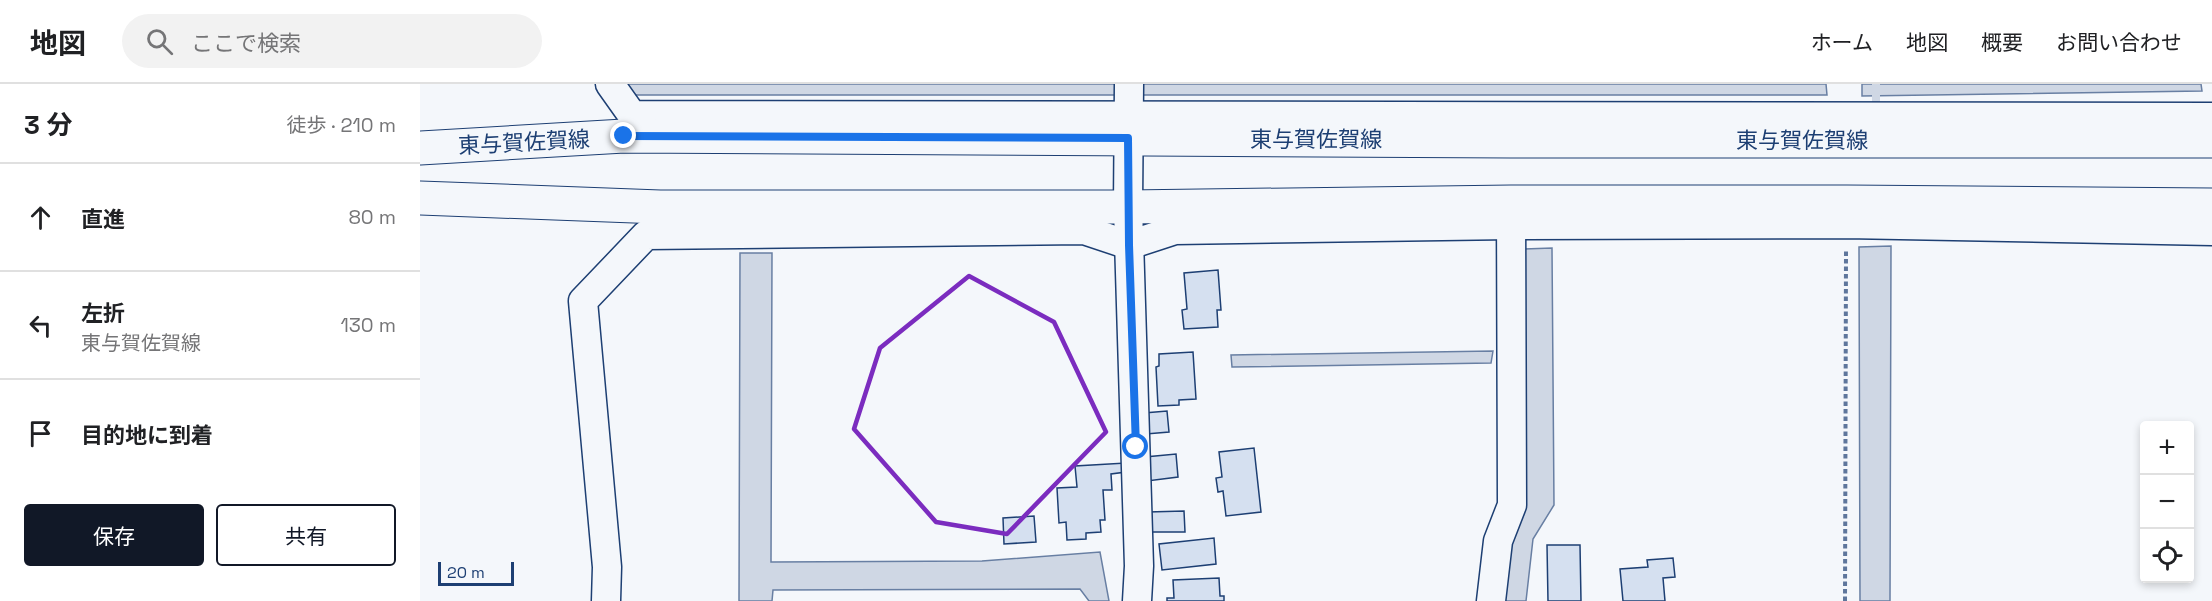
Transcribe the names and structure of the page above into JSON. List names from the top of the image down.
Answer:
{
  "streets": {
    "main road": ["東与賀佐賀線"]
  },
  "scale_bar": "20 m",
  "page": {
    "header": "地図",
    "search": "ここで検索",
    "nav": [
      "ホーム",
      "地図",
      "概要",
      "お問い合わせ"
    ],
    "heading": ["3 分", "徒歩 · 210 m"],
    "list": [
      ["直進", "80 m"],
      ["左折", "東与賀佐賀線", "130 m"],
      "目的地に到着"
    ],
    "map_buttons": ["+", "−"],
    "buttons": ["保存", "共有"],
    "scale": "20 m"
  }
}
